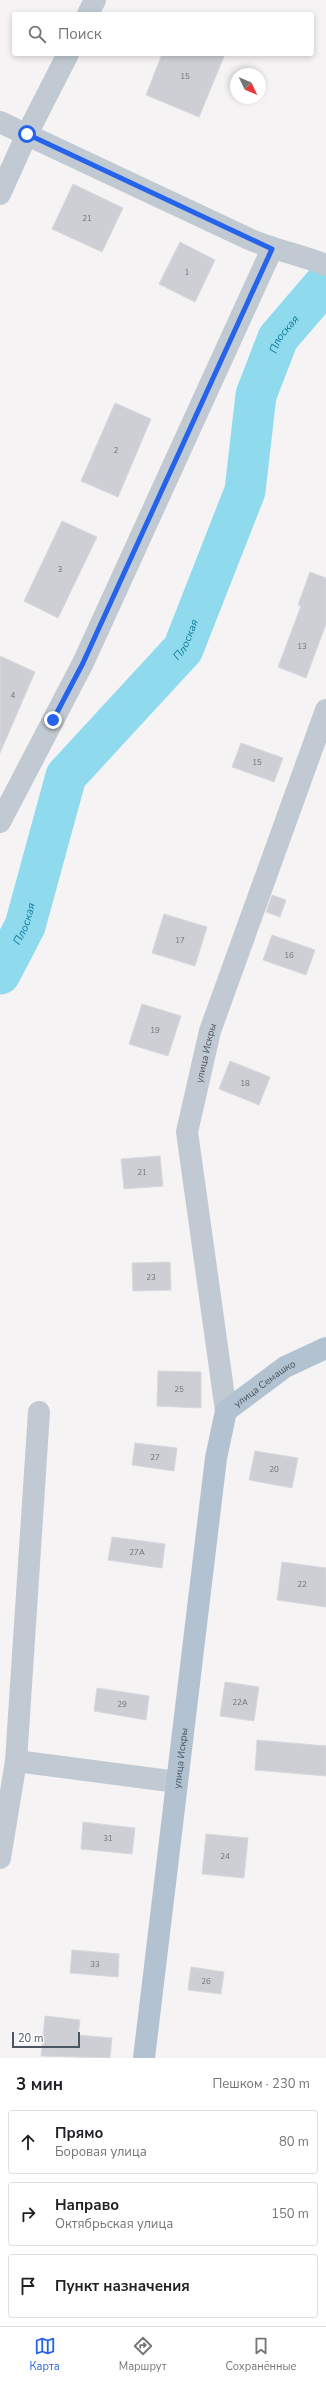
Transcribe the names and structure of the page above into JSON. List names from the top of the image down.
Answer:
{
  "streets": {
    "main road": ["улица Искры", "улица Семашко"]
  },
  "crossings": [
    ["улица Искры", "улица Семашко"]
  ],
  "water": ["Плоская"],
  "house_numbers": [
    "15",
    "21",
    "1",
    "2",
    "3",
    "13",
    "4",
    "15",
    "17",
    "16",
    "19",
    "18",
    "21",
    "23",
    "25",
    "27",
    "20",
    "27А",
    "22",
    "22А",
    "29",
    "31",
    "24",
    "33",
    "26"
  ],
  "scale_bar": "20 m",
  "north": "bottom right",
  "page": {
    "search": "Поиск",
    "scale": "20 m",
    "heading": ["3 мин", "Пешком · 230 m"],
    "list": [
      ["Прямо", "Боровая улица", "80 m"],
      ["Направо", "Октябрьская улица", "150 m"],
      "Пункт назначения"
    ],
    "nav": ["Карта", "Маршрут", "Сохранённые"]
  }
}
